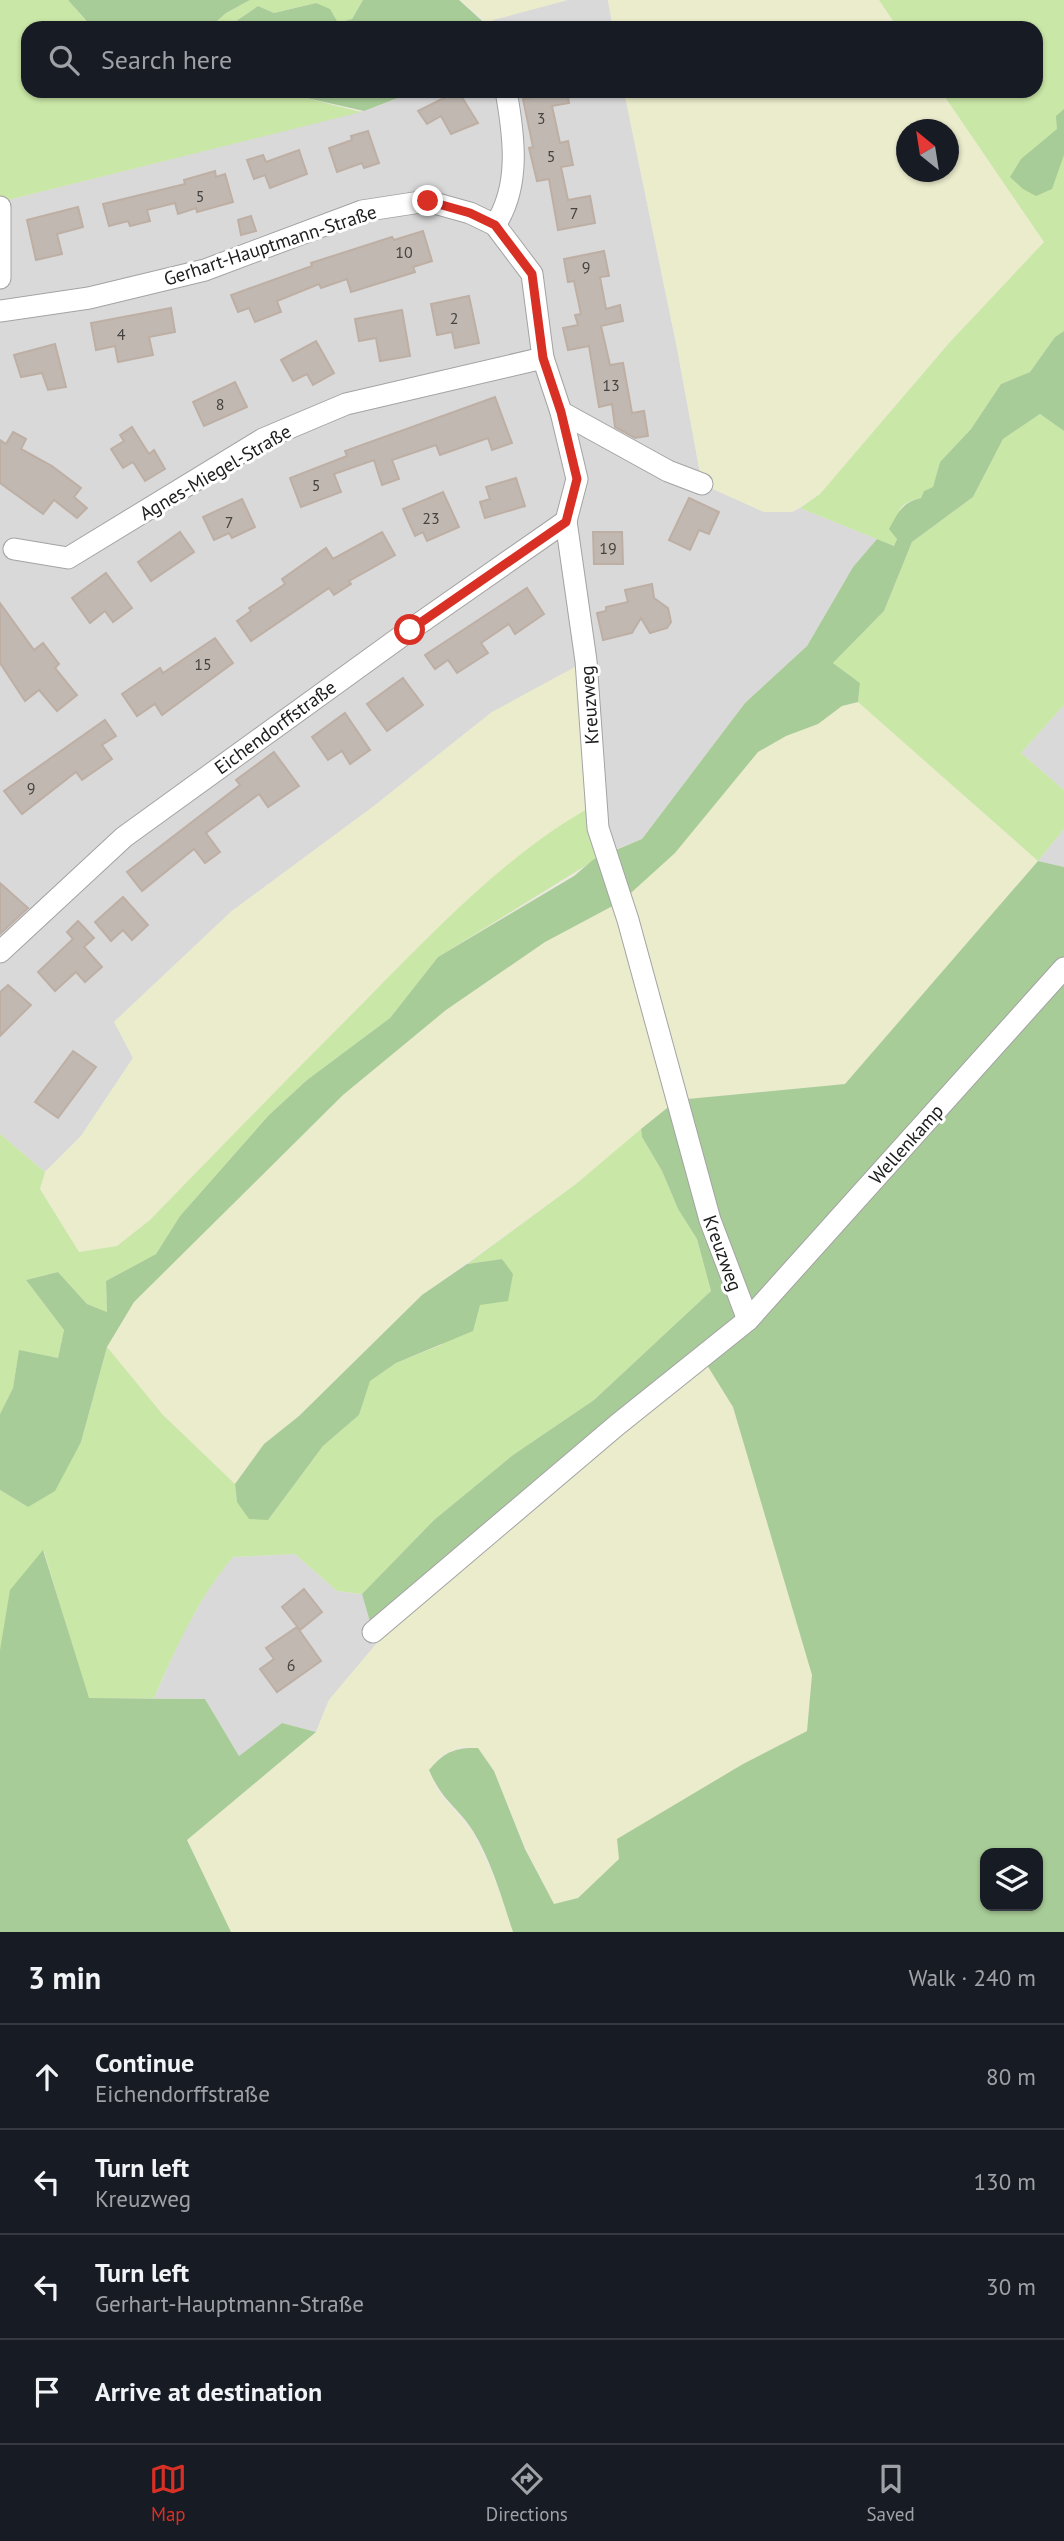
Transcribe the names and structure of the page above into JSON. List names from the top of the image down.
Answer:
{
  "streets": {
    "street": [
      "Gerhart-Hauptmann-Straße",
      "Agnes-Miegel-Straße",
      "Kreuzweg",
      "Eichendorffstraße",
      "Wellenkamp"
    ]
  },
  "crossings": [
    ["Gerhart-Hauptmann-Straße", "Kreuzweg"],
    ["Agnes-Miegel-Straße", "Kreuzweg"],
    ["Kreuzweg", "Eichendorffstraße"],
    ["Kreuzweg", "Wellenkamp"]
  ],
  "house_numbers": [
    "3",
    "5",
    "5",
    "7",
    "10",
    "9",
    "2",
    "4",
    "13",
    "8",
    "5",
    "23",
    "7",
    "19",
    "15",
    "9",
    "6"
  ],
  "north": "top left",
  "page": {
    "search": "Search here",
    "heading": ["3 min", "Walk · 240 m"],
    "list": [
      ["Continue", "Eichendorffstraße", "80 m"],
      ["Turn left", "Kreuzweg", "130 m"],
      ["Turn left", "Gerhart-Hauptmann-Straße", "30 m"],
      "Arrive at destination"
    ],
    "nav": ["Map", "Directions", "Saved"]
  }
}
